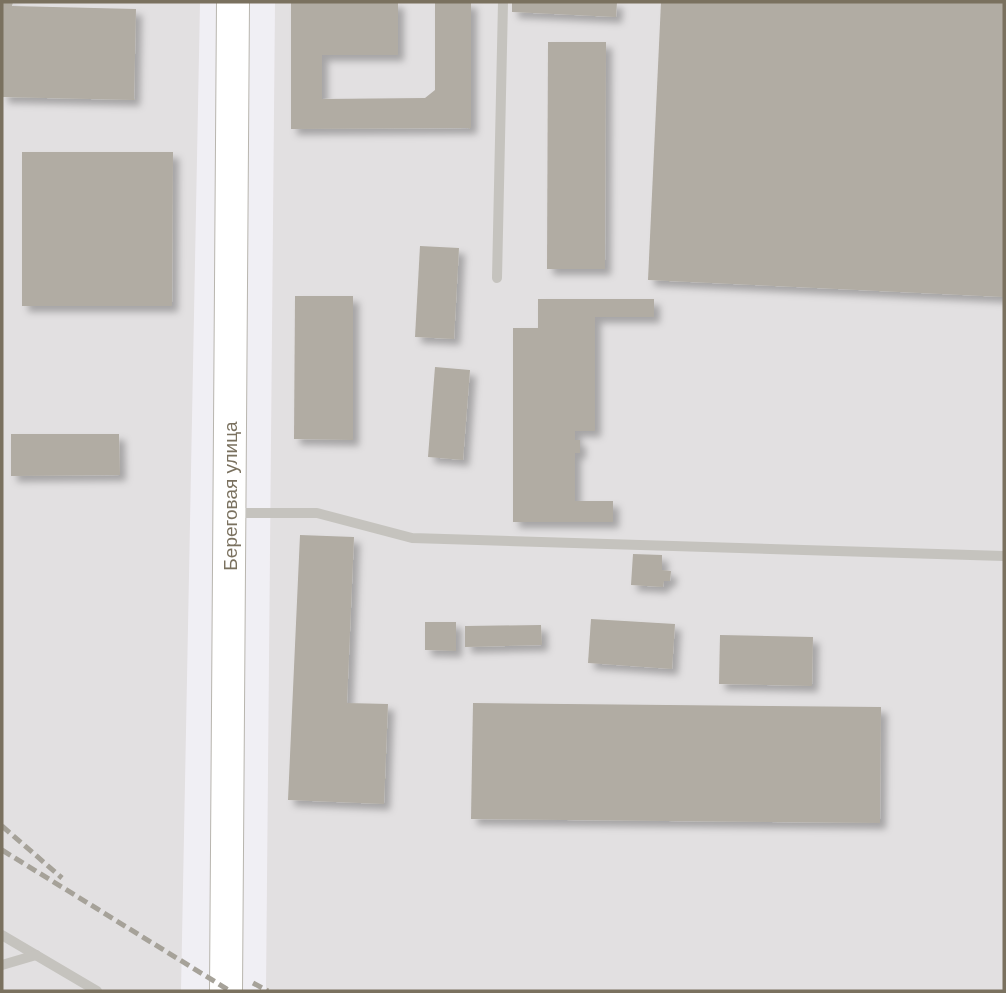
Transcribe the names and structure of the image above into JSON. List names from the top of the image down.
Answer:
{
  "streets": {
    "street": ["Береговая улица"]
  }
}
